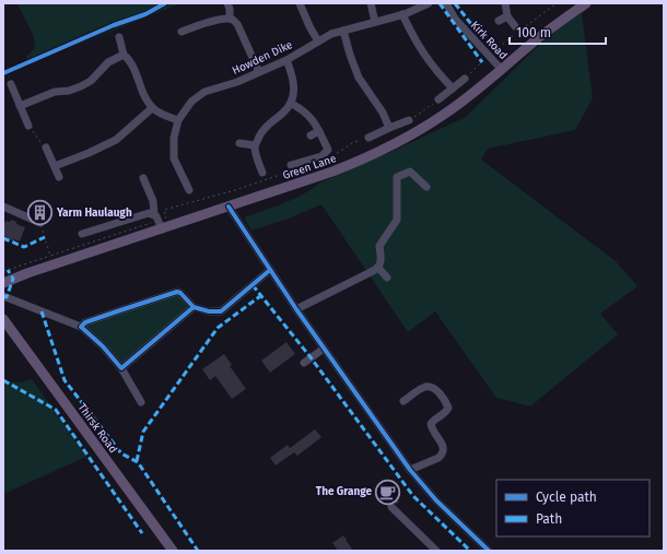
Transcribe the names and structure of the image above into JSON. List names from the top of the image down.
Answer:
{
  "streets": {
    "main road": ["Green Lane", "Thirsk Road"],
    "street": ["Kirk Road", "Howden Dike"]
  },
  "crossings": [
    ["Kirk Road", "Green Lane"]
  ],
  "places": {
    "building": ["Yarm Haulaugh"],
    "cafe": ["The Grange"]
  },
  "legend": ["Cycle path", "Path"],
  "scale_bar": "100 m"
}
